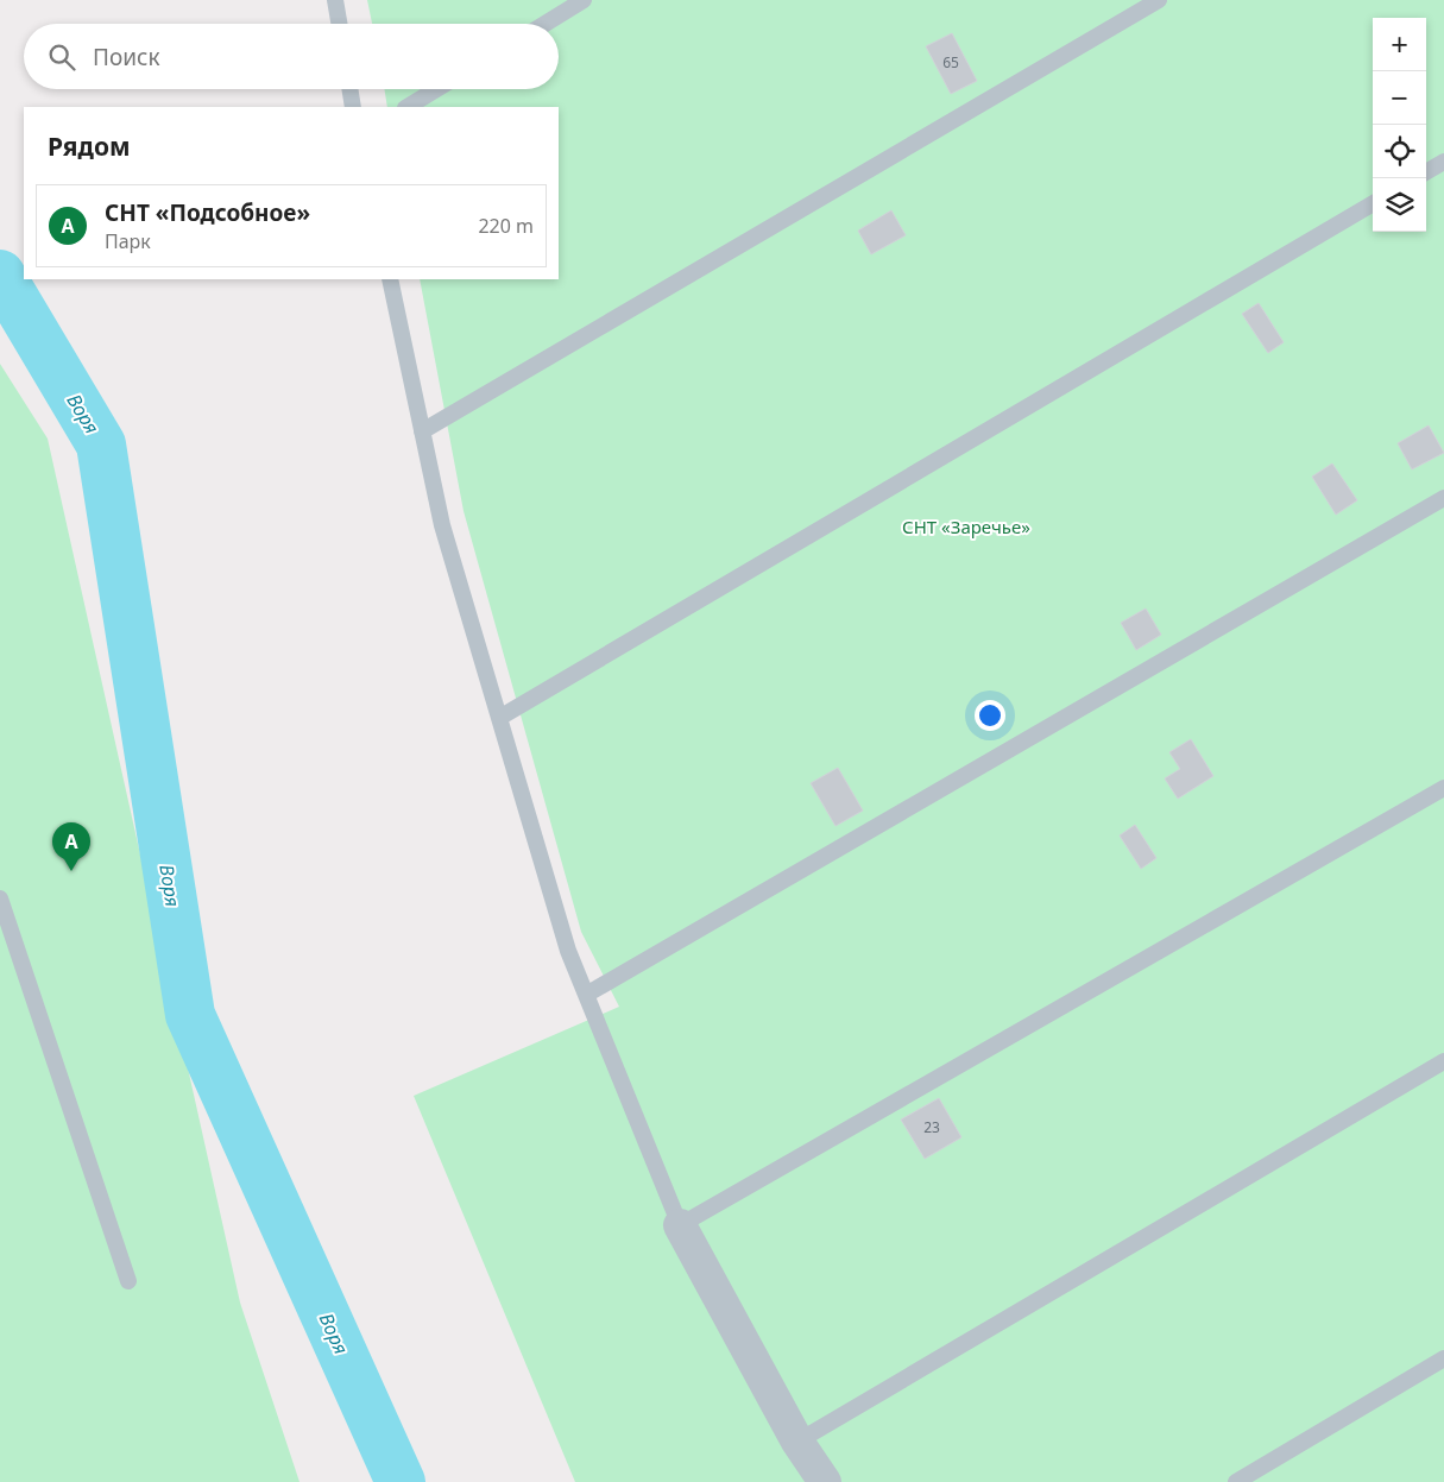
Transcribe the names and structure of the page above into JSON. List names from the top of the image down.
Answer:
{
  "water": ["Воря"],
  "parks": ["СНТ «Заречье»"],
  "house_numbers": ["65", "23"],
  "page": {
    "map_buttons": ["+", "−"],
    "search": "Поиск",
    "heading": "Рядом",
    "list": [
      {
        "mark": "A",
        "name": "СНТ «Подсобное»",
        "note": "Парк",
        "value": "220 m"
      }
    ],
    "pins": "A"
  }
}
